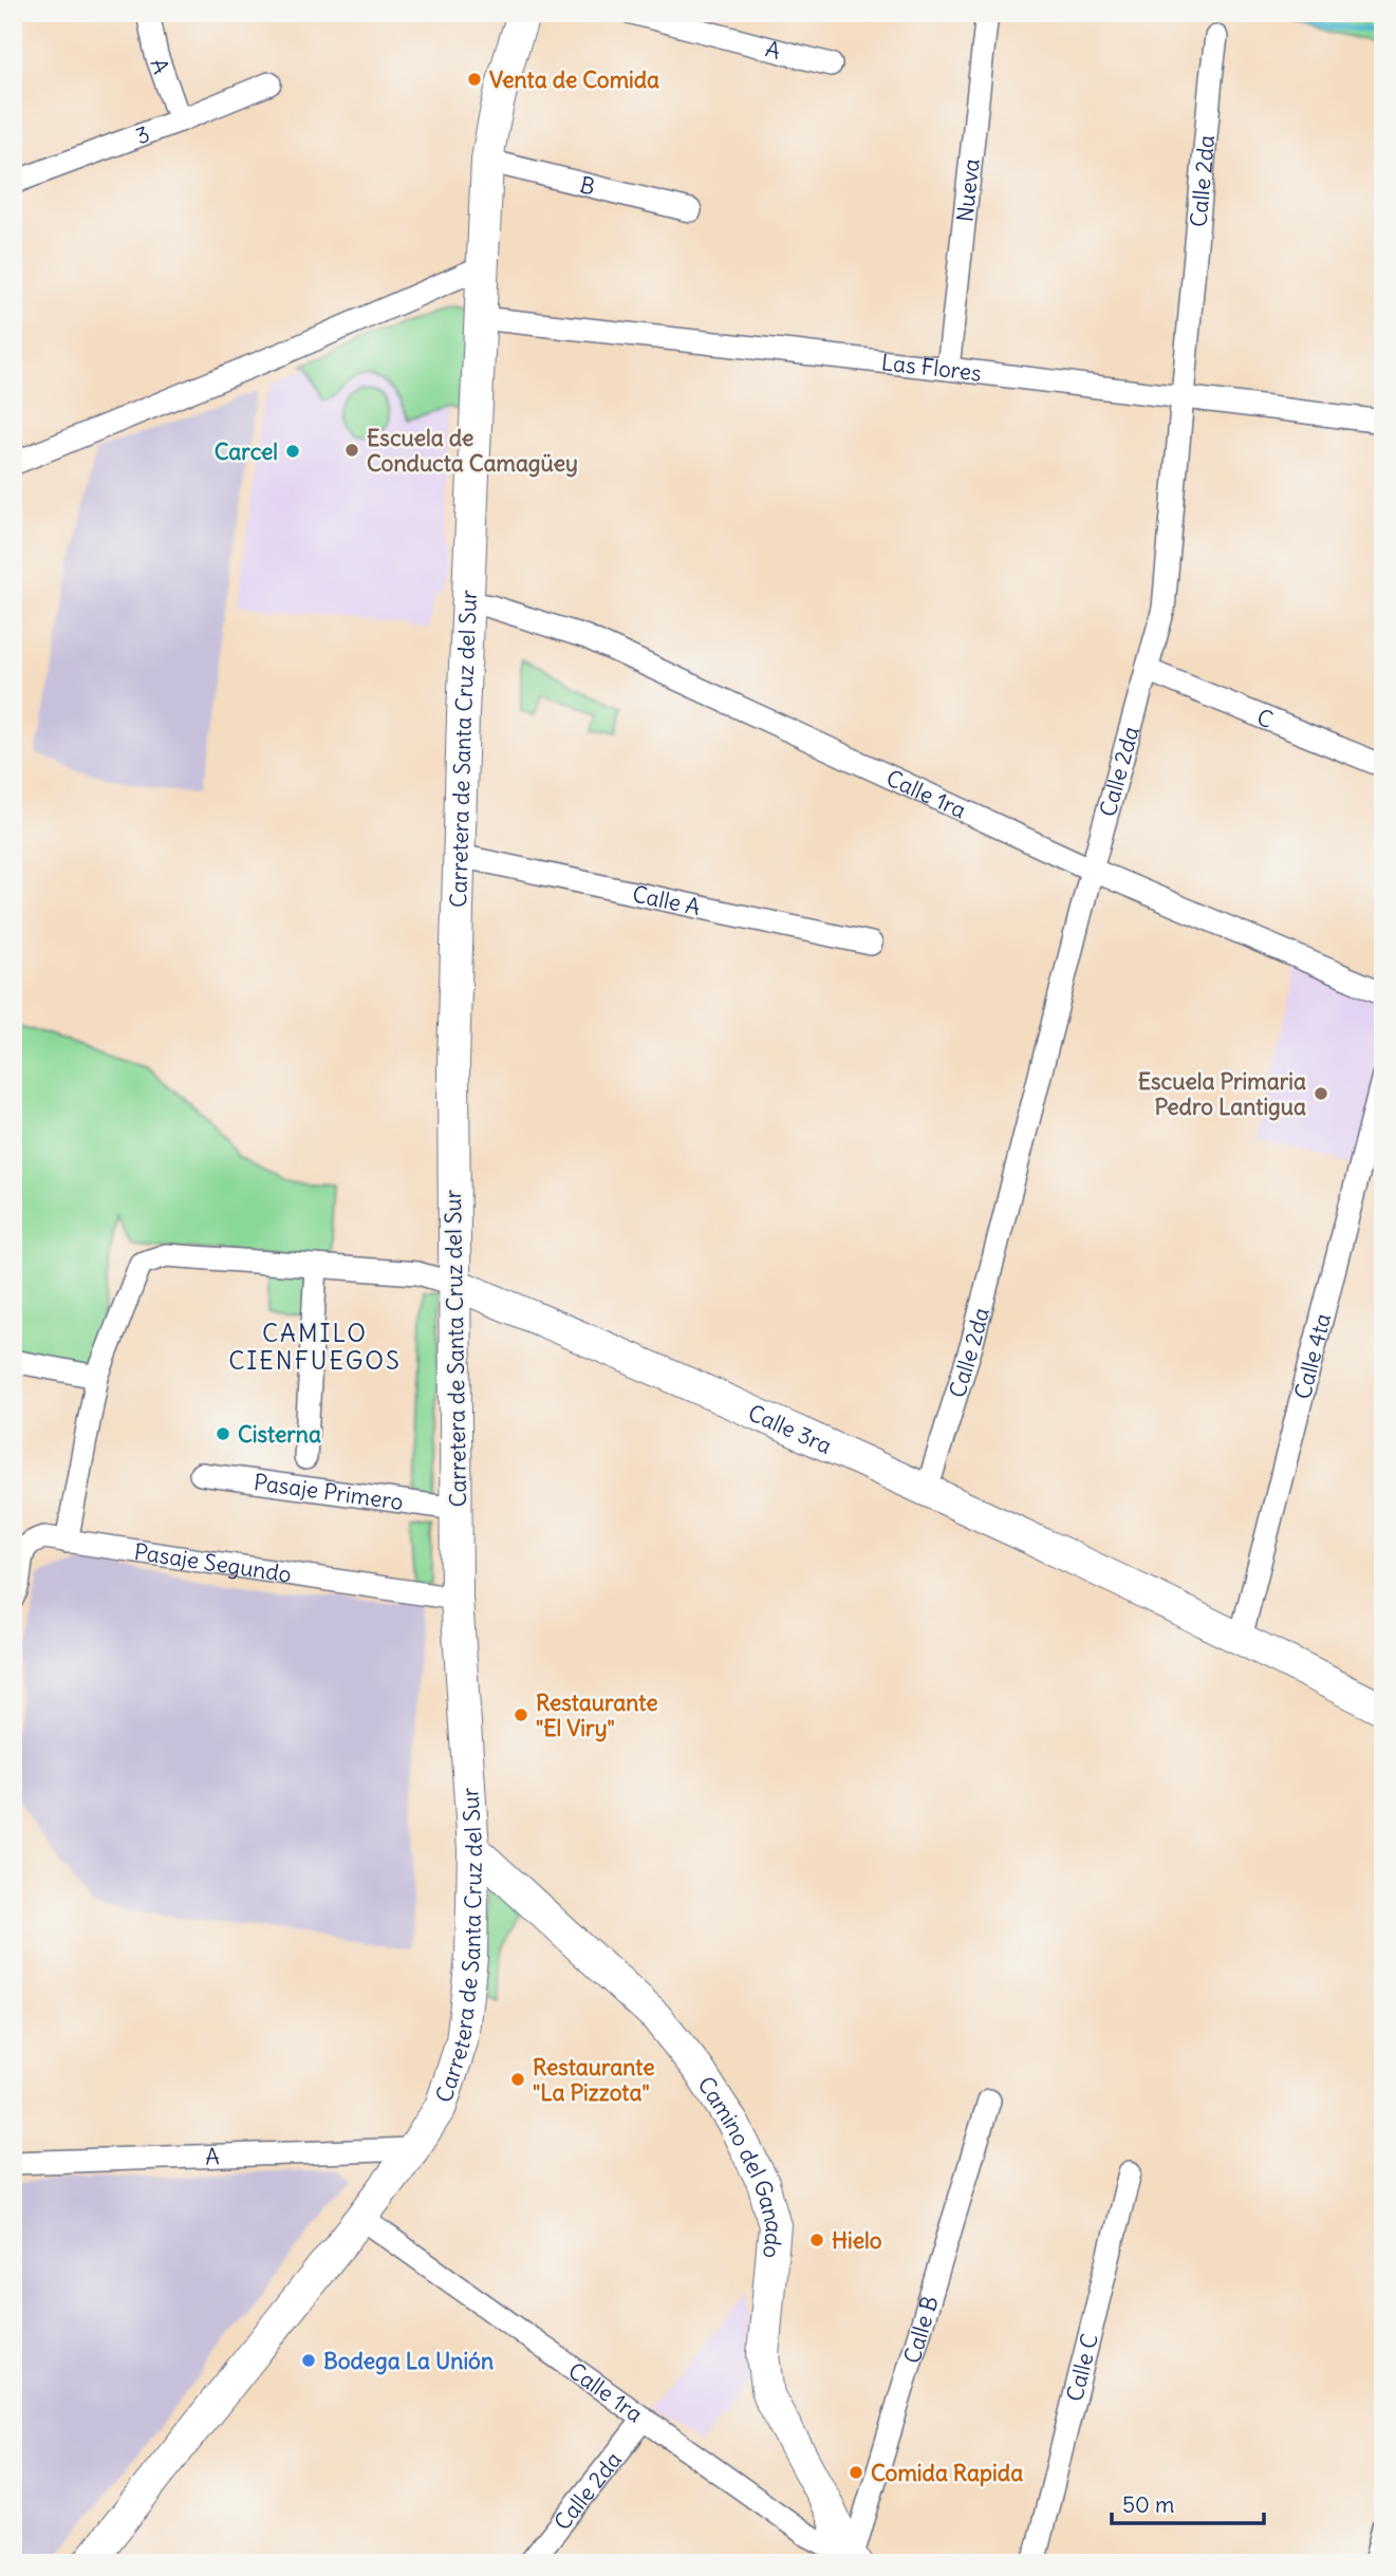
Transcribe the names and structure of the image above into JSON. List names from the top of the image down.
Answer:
{
  "streets": {
    "main road": ["Carretera de Santa Cruz del Sur", "Calle 3ra", "Camino del Ganado"],
    "street": [
      "A",
      "3",
      "Calle 2da",
      "B",
      "Nueva",
      "Las Flores",
      "C",
      "Calle 1ra",
      "Calle A",
      "Calle 4ta",
      "Pasaje Primero",
      "Pasaje Segundo",
      "Calle B",
      "Calle C"
    ]
  },
  "crossings": [
    ["A", "3"],
    ["A", "Carretera de Santa Cruz del Sur"],
    ["Calle 2da", "Las Flores"],
    ["Calle 2da", "C"],
    ["Calle 2da", "Calle 1ra"],
    ["Calle 2da", "Calle 3ra"],
    ["B", "Carretera de Santa Cruz del Sur"],
    ["Nueva", "Las Flores"],
    ["Las Flores", "Carretera de Santa Cruz del Sur"],
    ["Carretera de Santa Cruz del Sur", "Calle 1ra"],
    ["Carretera de Santa Cruz del Sur", "Calle A"],
    ["Carretera de Santa Cruz del Sur", "Calle 3ra"],
    ["Carretera de Santa Cruz del Sur", "Pasaje Primero"],
    ["Carretera de Santa Cruz del Sur", "Pasaje Segundo"],
    ["Carretera de Santa Cruz del Sur", "Camino del Ganado"],
    ["Calle 1ra", "Camino del Ganado"],
    ["Calle 1ra", "Calle B"],
    ["Calle 4ta", "Calle 3ra"],
    ["Camino del Ganado", "Calle B"]
  ],
  "districts": ["CAMILO CIENFUEGOS"],
  "places": [
    "Venta de Comida",
    "Escuela de Conducta Camagüey",
    "Carcel",
    "Escuela Primaria Pedro Lantigua",
    "Cisterna",
    "Restaurante \"El Viry\"",
    "Restaurante \"La Pizzota\"",
    "Hielo",
    "Bodega La Unión",
    "Comida Rapida"
  ],
  "scale_bar": "50 m"
}
